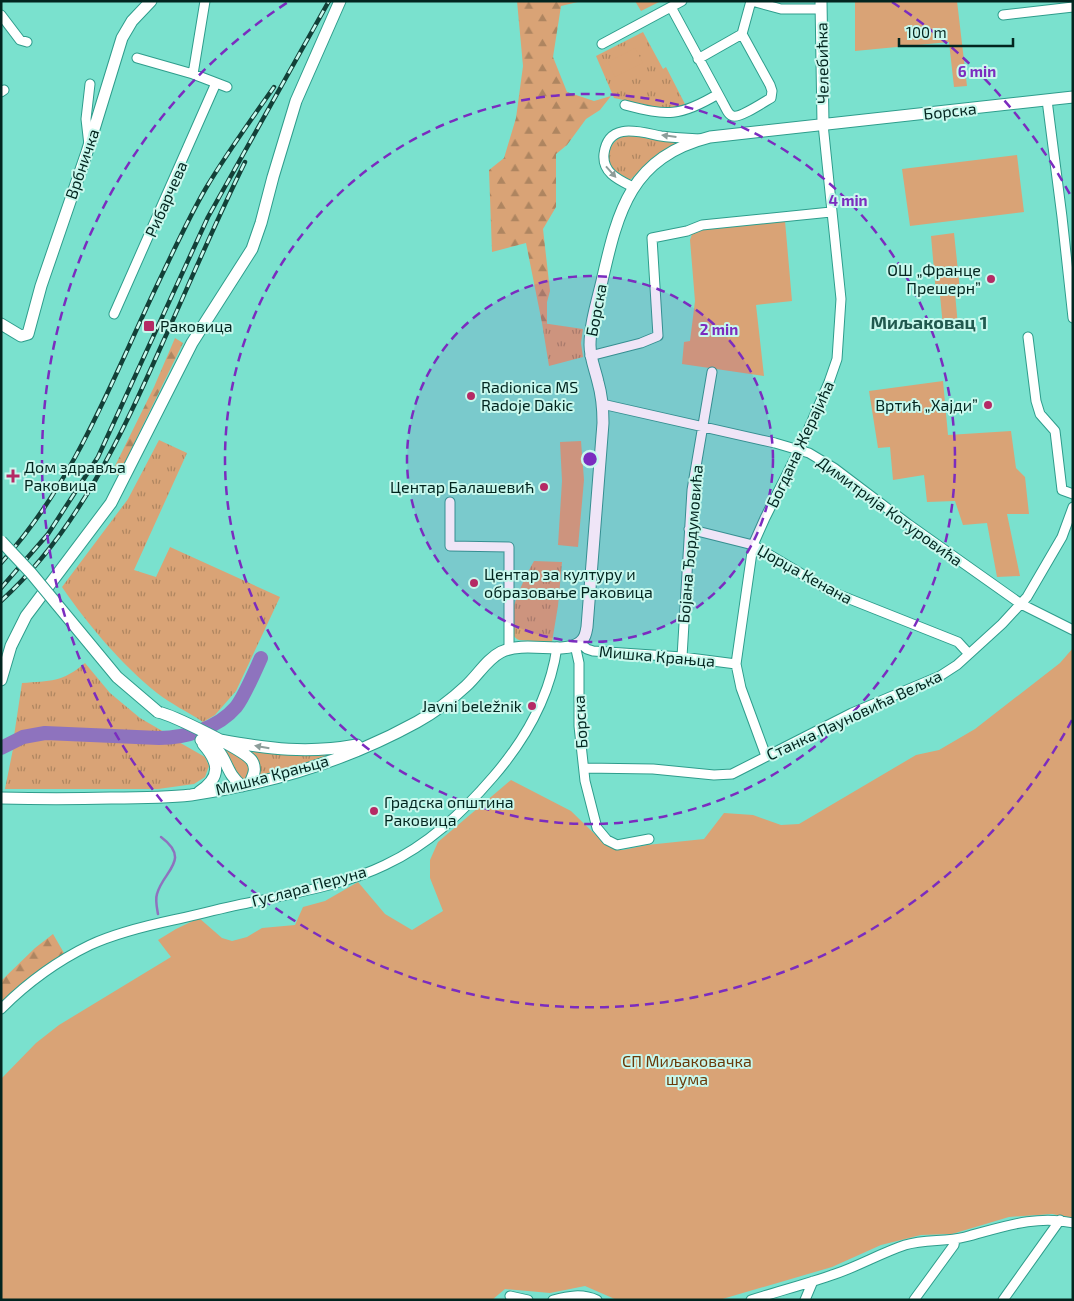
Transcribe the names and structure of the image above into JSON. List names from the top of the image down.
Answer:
{
  "streets": {
    "main road": [
      "Челебићка",
      "Борска",
      "Врбничка",
      "Мишка Крањца"
    ],
    "street": [
      "Рибарчева",
      "Богдана Жерајића",
      "Димитрија Котуровића",
      "Бојана Ђордумовића",
      "Џорџа Кенана",
      "Станка Пауновића Вељка",
      "Гуслара Перуна"
    ]
  },
  "crossings": [
    ["Челебићка", "Борска"],
    ["Челебићка", "Богдана Жерајића"],
    ["Борска", "Богдана Жерајића"],
    ["Борска", "Димитрија Котуровића"],
    ["Борска", "Мишка Крањца"],
    ["Борска", "Станка Пауновића Вељка"],
    ["Богдана Жерајића", "Димитрија Котуровића"],
    ["Богдана Жерајића", "Џорџа Кенана"],
    ["Богдана Жерајића", "Мишка Крањца"],
    ["Богдана Жерајића", "Станка Пауновића Вељка"],
    ["Димитрија Котуровића", "Бојана Ђордумовића"],
    ["Димитрија Котуровића", "Станка Пауновића Вељка"],
    ["Бојана Ђордумовића", "Џорџа Кенана"],
    ["Бојана Ђордумовића", "Мишка Крањца"],
    ["Џорџа Кенана", "Станка Пауновића Вељка"],
    ["Мишка Крањца", "Гуслара Перуна"]
  ],
  "districts": ["Миљаковац 1"],
  "parks": ["СП Миљаковачка шума"],
  "places": {
    "other": [
      "ОШ „Франце Прешерн”",
      "Radionica MS Radoje Dakic",
      "Вртић „Хајди”",
      "Центар Балашевић",
      "Центар за културу и образовање Раковица",
      "Javni beležnik",
      "Градска општина Раковица"
    ],
    "transit": ["Раковица"],
    "health": ["Дом здравља Раковица"]
  },
  "scale_bar": "100 m",
  "rings": ["6 min", "4 min", "2 min"]
}
